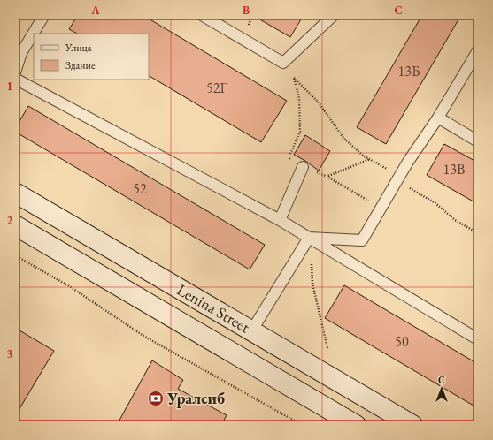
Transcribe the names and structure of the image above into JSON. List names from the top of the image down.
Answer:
{
  "streets": {
    "main road": ["Lenina Street"]
  },
  "places": {
    "bank": ["Уралсиб"]
  },
  "house_numbers": [
    "13Б",
    "52Г",
    "13В",
    "52",
    "50"
  ],
  "legend": ["Улица", "Здание"],
  "north": "top",
  "grid": {
    "columns": ["A", "B", "C"],
    "rows": ["1", "2", "3"]
  }
}
